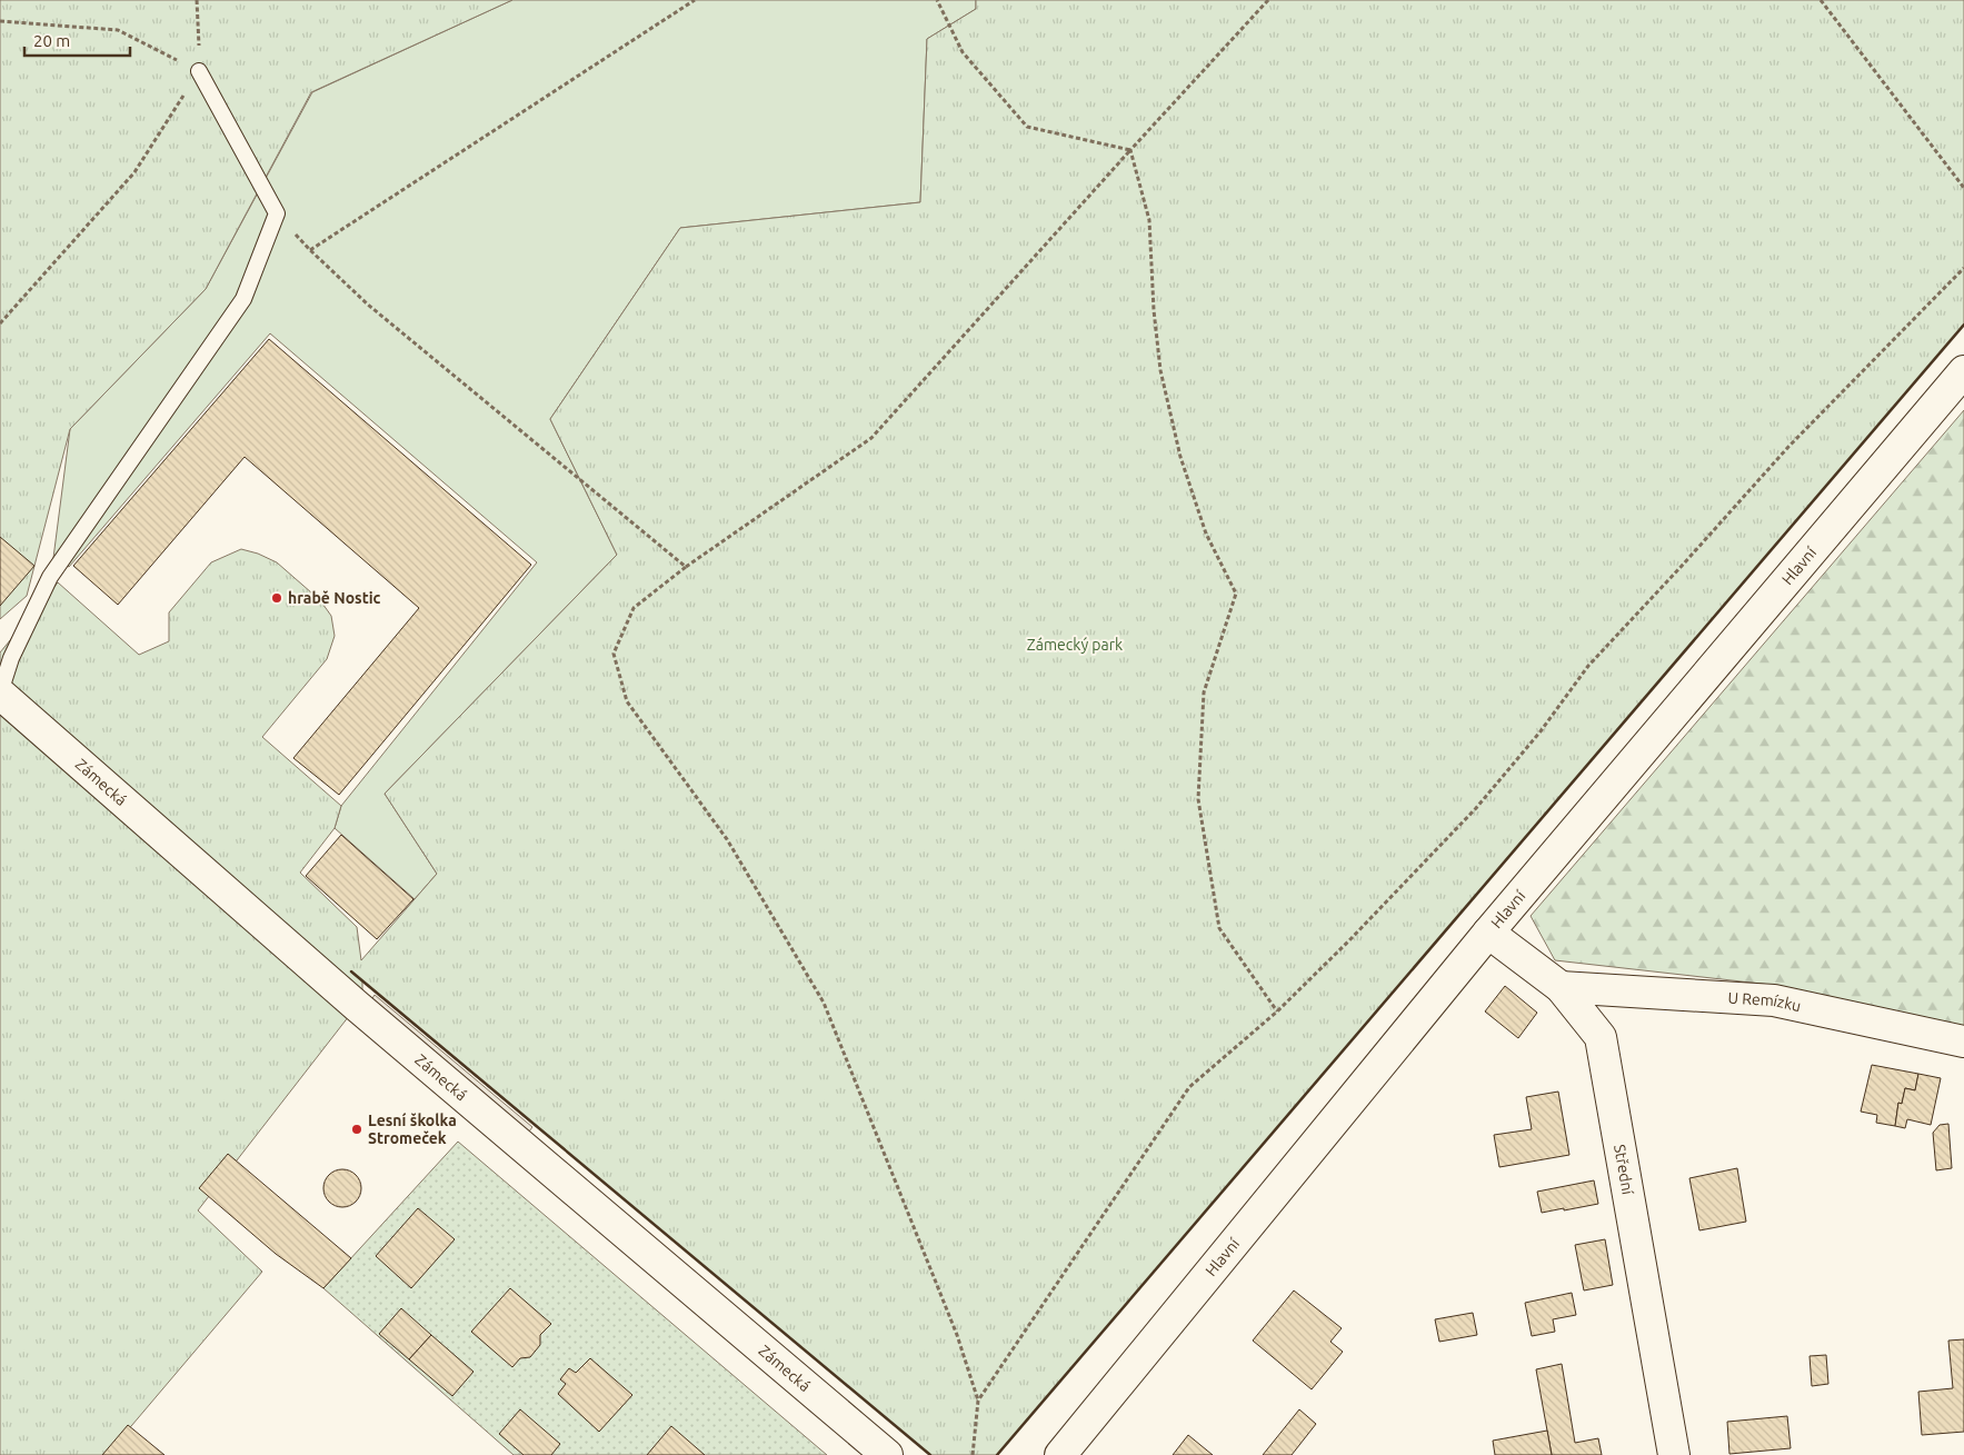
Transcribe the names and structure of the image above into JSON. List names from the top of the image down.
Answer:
{
  "streets": {
    "street": [
      "Hlavní",
      "Zámecká",
      "U Remízku",
      "Střední"
    ]
  },
  "crossings": [
    ["Hlavní", "Střední"],
    ["U Remízku", "Střední"]
  ],
  "parks": ["Zámecký park"],
  "places": ["hrabě Nostic", "Lesní školka Stromeček"],
  "scale_bar": "20 m"
}
